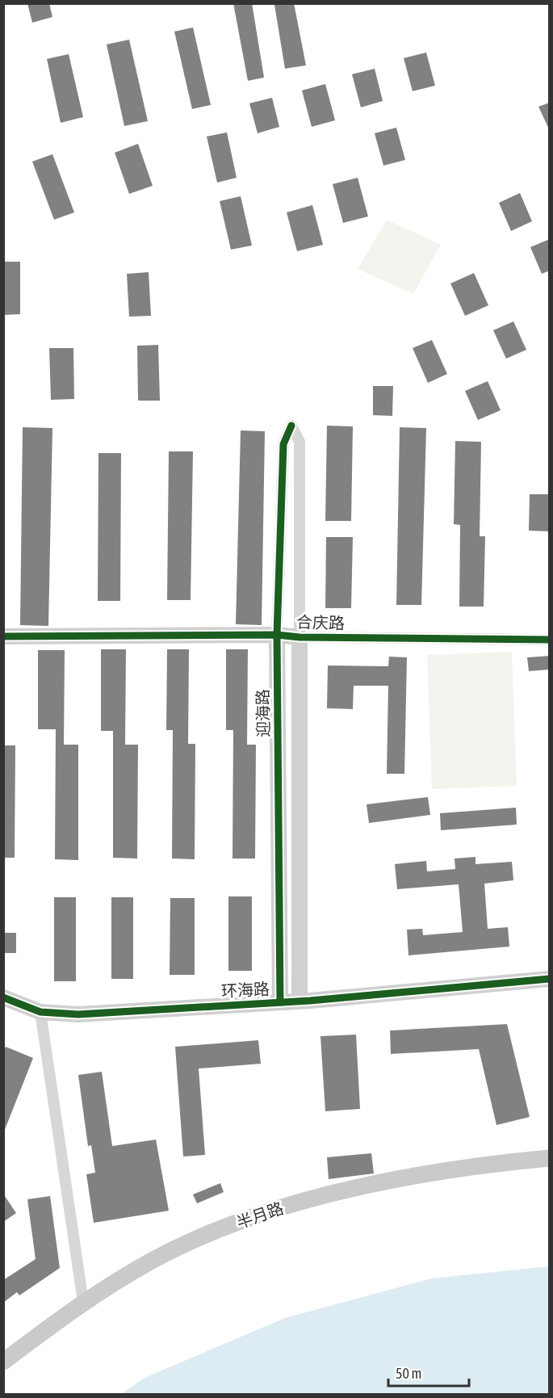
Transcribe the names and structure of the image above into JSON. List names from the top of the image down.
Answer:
{
  "streets": {
    "main road": ["半月路"],
    "street": ["合庆路", "迎海路", "环海路"]
  },
  "crossings": [
    ["合庆路", "迎海路"],
    ["迎海路", "环海路"]
  ],
  "scale_bar": "50 m"
}
